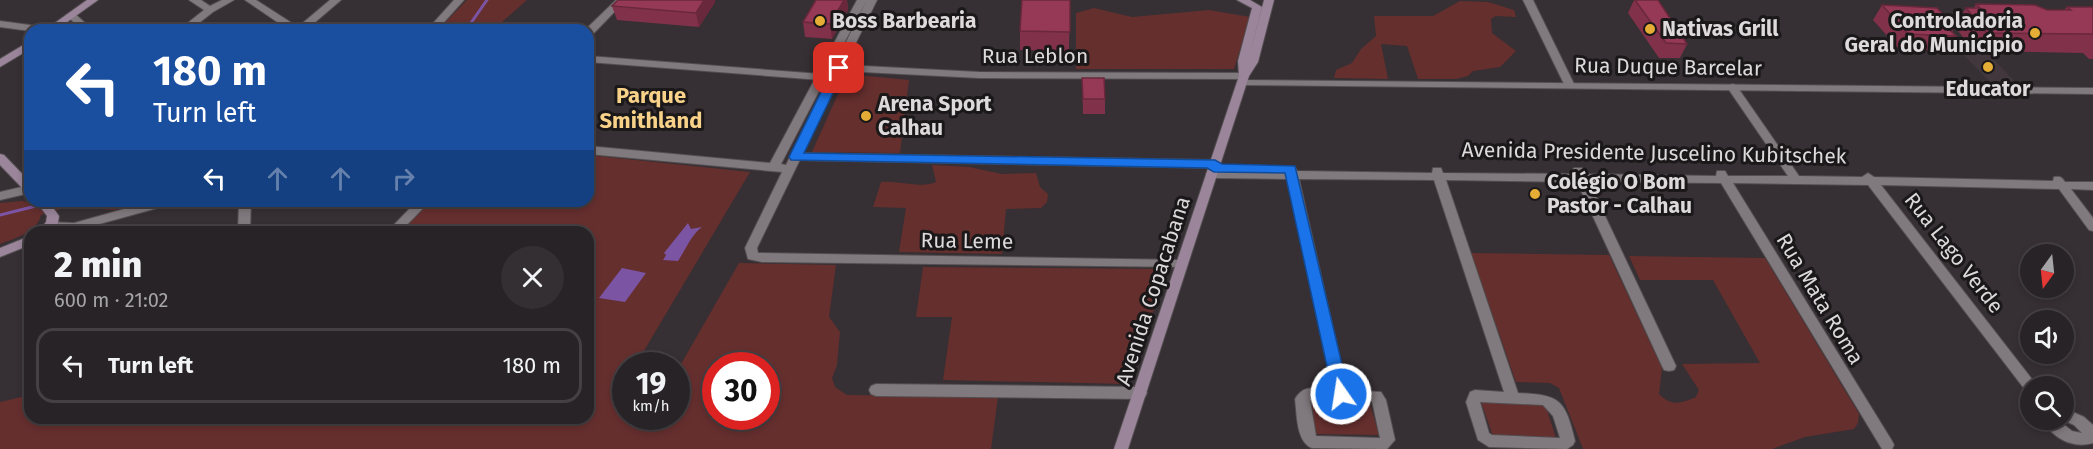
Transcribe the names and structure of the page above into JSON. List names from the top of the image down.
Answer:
{
  "streets": {
    "main road": ["Avenida Copacabana"],
    "street": [
      "Rua Leblon",
      "Rua Duque Barcelar",
      "Avenida Presidente Juscelino Kubitschek",
      "Rua Leme",
      "Rua Lago Verde",
      "Rua Mata Roma"
    ]
  },
  "crossings": [
    ["Rua Leblon", "Rua Duque Barcelar"],
    ["Rua Leblon", "Avenida Copacabana"],
    ["Rua Duque Barcelar", "Avenida Copacabana"],
    ["Avenida Presidente Juscelino Kubitschek", "Rua Lago Verde"],
    ["Avenida Presidente Juscelino Kubitschek", "Avenida Copacabana"],
    ["Avenida Presidente Juscelino Kubitschek", "Rua Mata Roma"],
    ["Rua Leme", "Avenida Copacabana"]
  ],
  "districts": ["Parque Smithland"],
  "places": [
    "Boss Barbearia",
    "Nativas Grill",
    "Controladoria Geral do Município",
    "Educator",
    "Arena Sport Calhau",
    "Colégio O Bom Pastor - Calhau"
  ],
  "north": "bottom",
  "page": {
    "turn": ["180 m", "Turn left"],
    "heading": ["2 min", "600 m · 21:02"],
    "list": [
      {
        "name": "Turn left",
        "value": "180 m"
      }
    ],
    "speed": "19 km/h",
    "limit": "30"
  }
}
